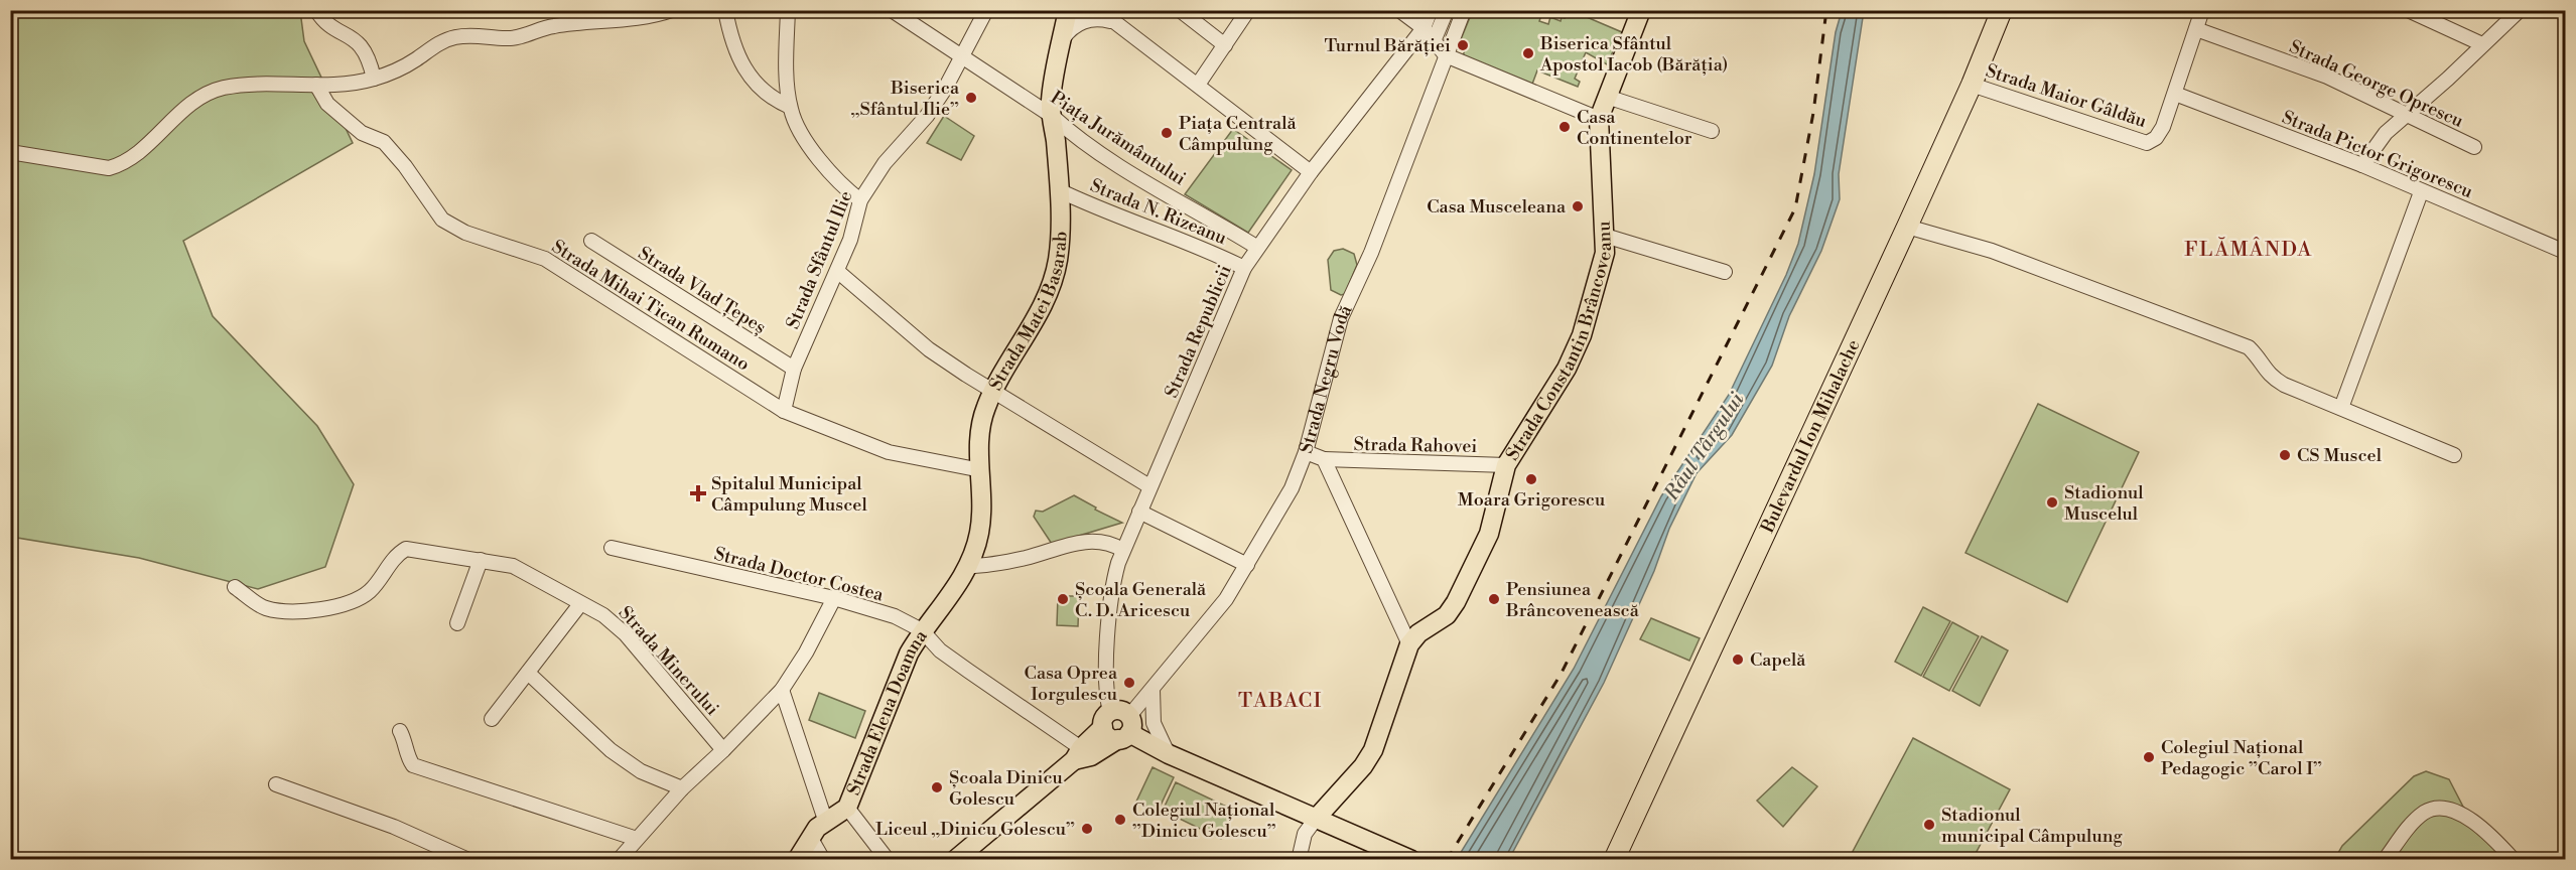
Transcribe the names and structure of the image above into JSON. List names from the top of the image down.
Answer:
{
  "streets": {
    "highway": ["Bulevardul Ion Mihalache"],
    "main road": [
      "Strada Matei Basarab",
      "Strada Constantin Brâncoveanu",
      "Strada Negru Vodă",
      "Strada Elena Doamna"
    ],
    "street": [
      "Strada George Oprescu",
      "Strada Maior Gâldău",
      "Piața Jurământului",
      "Strada Pictor Grigorescu",
      "Strada N. Rizeanu",
      "Strada Sfântul Ilie",
      "Strada Vlad Țepeș",
      "Strada Mihai Tican Rumano",
      "Strada Republicii",
      "Strada Rahovei",
      "Strada Doctor Costea",
      "Strada Minerului"
    ]
  },
  "crossings": [
    ["Strada George Oprescu", "Strada Maior Gâldău"],
    ["Strada Maior Gâldău", "Strada Pictor Grigorescu"],
    ["Strada Maior Gâldău", "Bulevardul Ion Mihalache"],
    ["Piața Jurământului", "Strada Sfântul Ilie"],
    ["Piața Jurământului", "Strada Matei Basarab"],
    ["Piața Jurământului", "Strada Republicii"],
    ["Strada N. Rizeanu", "Strada Matei Basarab"],
    ["Strada N. Rizeanu", "Strada Republicii"],
    ["Strada Sfântul Ilie", "Strada Vlad Țepeș"],
    ["Strada Sfântul Ilie", "Strada Mihai Tican Rumano"],
    ["Strada Mihai Tican Rumano", "Strada Matei Basarab"],
    ["Strada Matei Basarab", "Strada Elena Doamna"],
    ["Strada Republicii", "Strada Negru Vodă"],
    ["Strada Constantin Brâncoveanu", "Strada Rahovei"],
    ["Strada Negru Vodă", "Strada Rahovei"],
    ["Strada Negru Vodă", "Strada Doctor Costea"],
    ["Strada Doctor Costea", "Strada Elena Doamna"]
  ],
  "districts": ["FLĂMÂNDA", "TABACI"],
  "water": ["Râul Târgului"],
  "places": {
    "other": [
      "Turnul Bărăției",
      "Biserica Sfântul Apostol Iacob (Bărăția)",
      "Biserica „Sfântul Ilie”",
      "Casa Continentelor",
      "Piața Centrală Câmpulung",
      "Casa Musceleana",
      "CS Muscel",
      "Moara Grigorescu",
      "Stadionul Muscelul",
      "Școala Generală C. D. Aricescu",
      "Pensiunea Brâncovenească",
      "Capelă",
      "Casa Oprea Iorgulescu",
      "Colegiul Național Pedagogic ”Carol I”",
      "Școala Dinicu Golescu",
      "Colegiul Național ”Dinicu Golescu”",
      "Stadionul municipal Câmpulung",
      "Liceul „Dinicu Golescu”"
    ],
    "health": ["Spitalul Municipal Câmpulung Muscel"]
  }
}
